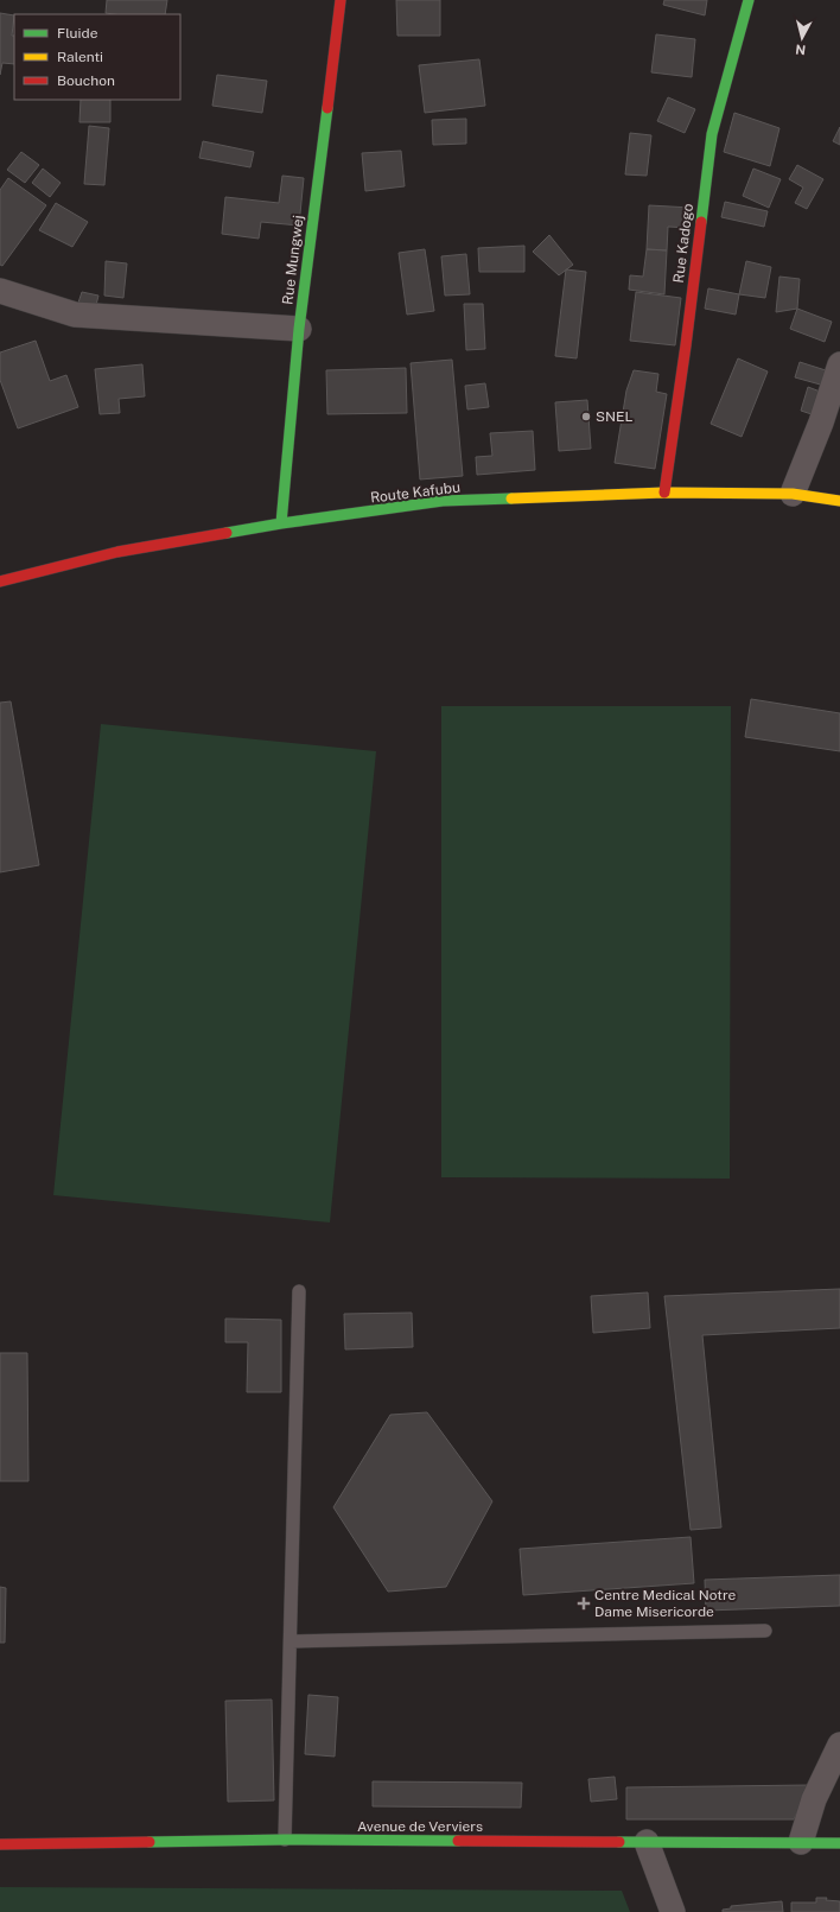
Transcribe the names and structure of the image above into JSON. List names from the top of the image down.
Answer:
{
  "streets": {
    "street": [
      "Rue Kadogo",
      "Rue Mungwej",
      "Route Kafubu",
      "Avenue de Verviers"
    ]
  },
  "crossings": [
    ["Rue Kadogo", "Route Kafubu"],
    ["Rue Mungwej", "Route Kafubu"]
  ],
  "places": {
    "other": ["SNEL"],
    "health": ["Centre Medical Notre Dame Misericorde"]
  },
  "legend": ["Fluide", "Ralenti", "Bouchon"],
  "north": "bottom"
}
